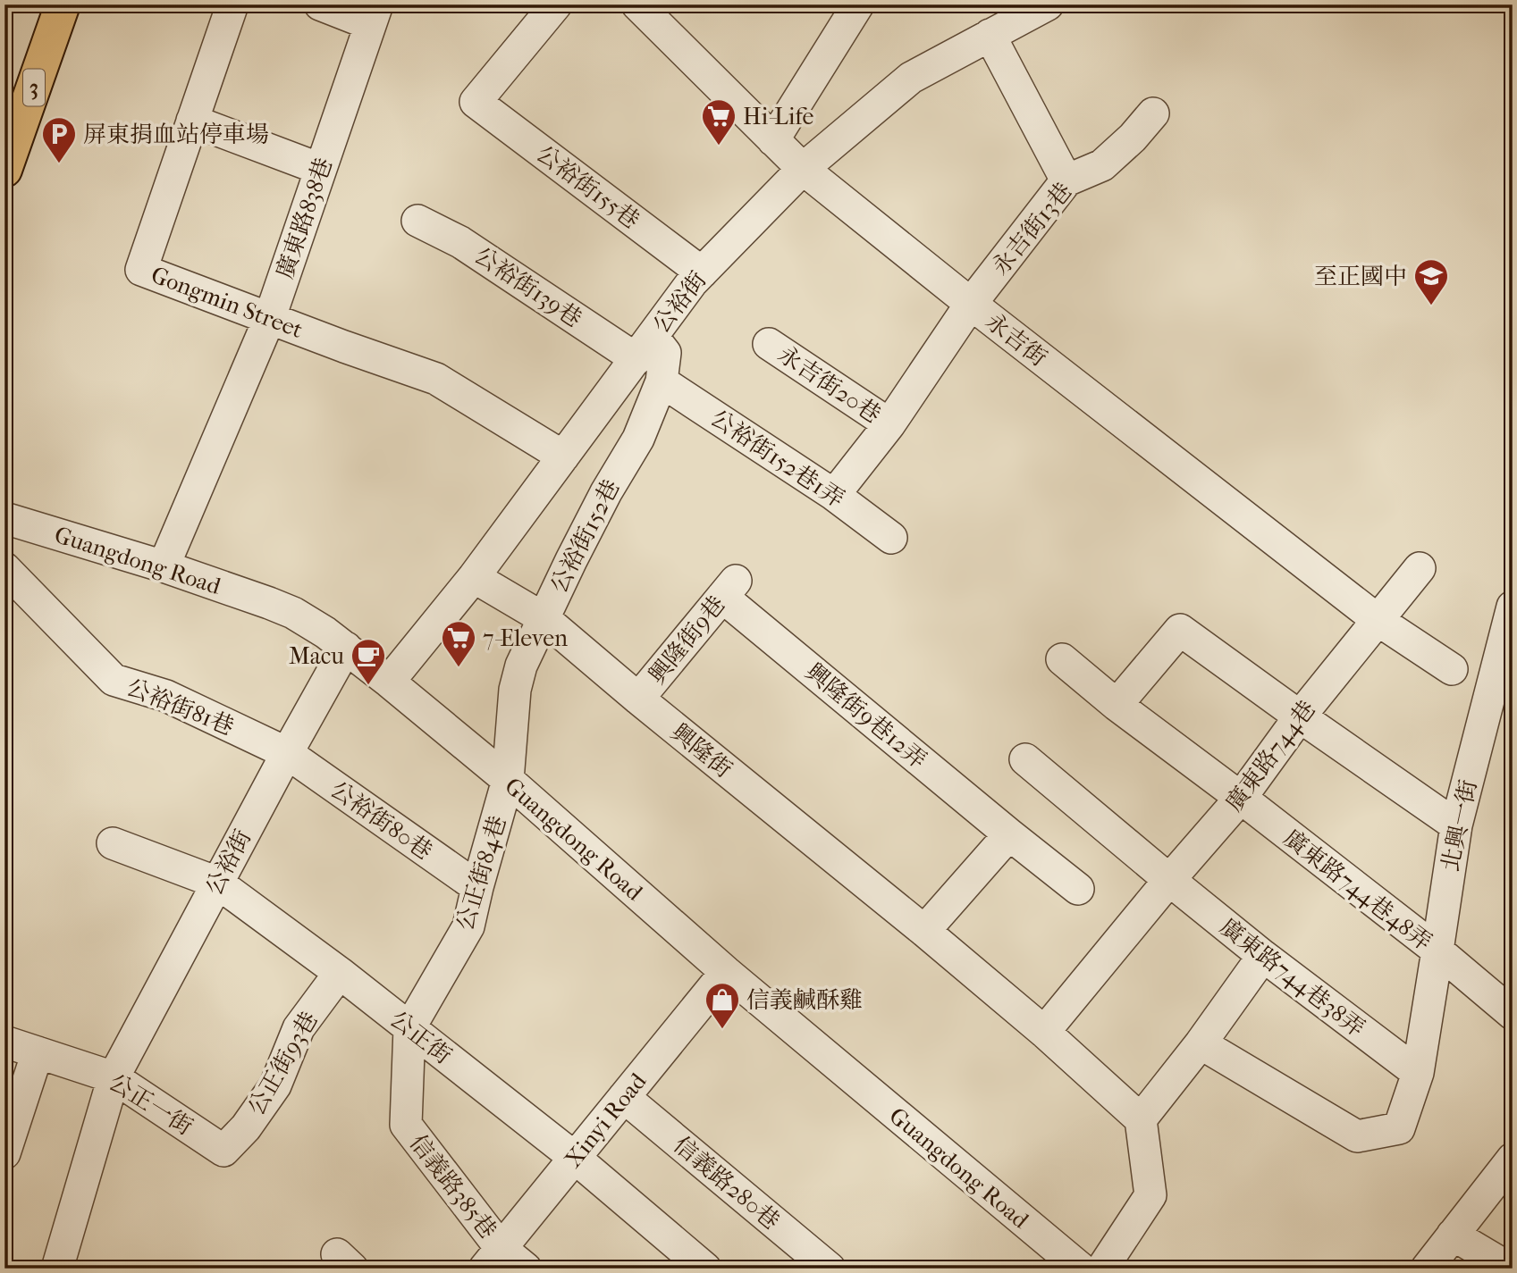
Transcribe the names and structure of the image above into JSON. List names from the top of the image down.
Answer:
{
  "streets": {
    "main road": ["3"],
    "street": [
      "公裕街155巷",
      "廣東路838巷",
      "永吉街13巷",
      "公裕街139巷",
      "Gongmin Street",
      "公裕街",
      "永吉街",
      "永吉街20巷",
      "公裕街152巷1弄",
      "公裕街152巷",
      "Guangdong Road",
      "興隆街9巷",
      "公裕街81巷",
      "興隆街9巷12弄",
      "興隆街",
      "廣東路744巷",
      "公裕街80巷",
      "北興一街",
      "公正街84巷",
      "廣東路744巷48弄",
      "廣東路744巷38弄",
      "公正街",
      "公正街93巷",
      "公正一街",
      "Xinyi Road",
      "信義路280巷",
      "信義路385巷"
    ]
  },
  "crossings": [
    ["公裕街155巷", "公裕街"],
    ["廣東路838巷", "Gongmin Street"],
    ["廣東路838巷", "Guangdong Road"],
    ["永吉街13巷", "永吉街"],
    ["永吉街13巷", "永吉街20巷"],
    ["公裕街139巷", "公裕街"],
    ["公裕街139巷", "公裕街152巷"],
    ["Gongmin Street", "公裕街"],
    ["公裕街", "永吉街"],
    ["公裕街", "公裕街152巷"],
    ["公裕街", "Guangdong Road"],
    ["公裕街", "公裕街81巷"],
    ["公裕街", "興隆街"],
    ["公裕街", "公裕街80巷"],
    ["公裕街", "公正街"],
    ["公裕街", "公正一街"],
    ["永吉街", "永吉街20巷"],
    ["永吉街", "廣東路744巷"],
    ["永吉街20巷", "公裕街152巷1弄"],
    ["公裕街152巷1弄", "公裕街152巷"],
    ["公裕街152巷", "Guangdong Road"],
    ["公裕街152巷", "興隆街"],
    ["公裕街152巷", "公正街84巷"],
    ["Guangdong Road", "公正街84巷"],
    ["Guangdong Road", "Xinyi Road"],
    ["興隆街9巷", "興隆街9巷12弄"],
    ["興隆街9巷", "興隆街"],
    ["公裕街81巷", "公裕街80巷"],
    ["廣東路744巷", "廣東路744巷48弄"],
    ["廣東路744巷", "廣東路744巷38弄"],
    ["公裕街80巷", "公正街84巷"],
    ["北興一街", "廣東路744巷48弄"],
    ["公正街84巷", "公正街"],
    ["公正街84巷", "信義路385巷"],
    ["廣東路744巷48弄", "廣東路744巷38弄"],
    ["公正街", "公正街93巷"],
    ["公正街", "Xinyi Road"],
    ["公正街", "信義路385巷"],
    ["公正街93巷", "公正一街"],
    ["Xinyi Road", "信義路280巷"],
    ["Xinyi Road", "信義路385巷"]
  ],
  "places": {
    "supermarket": ["Hi-Life", "7-Eleven"],
    "parking": ["屏東捐血站停車場"],
    "school or university": ["至正國中"],
    "cafe": ["Macu"],
    "shop": ["信義鹹酥雞"]
  }
}
